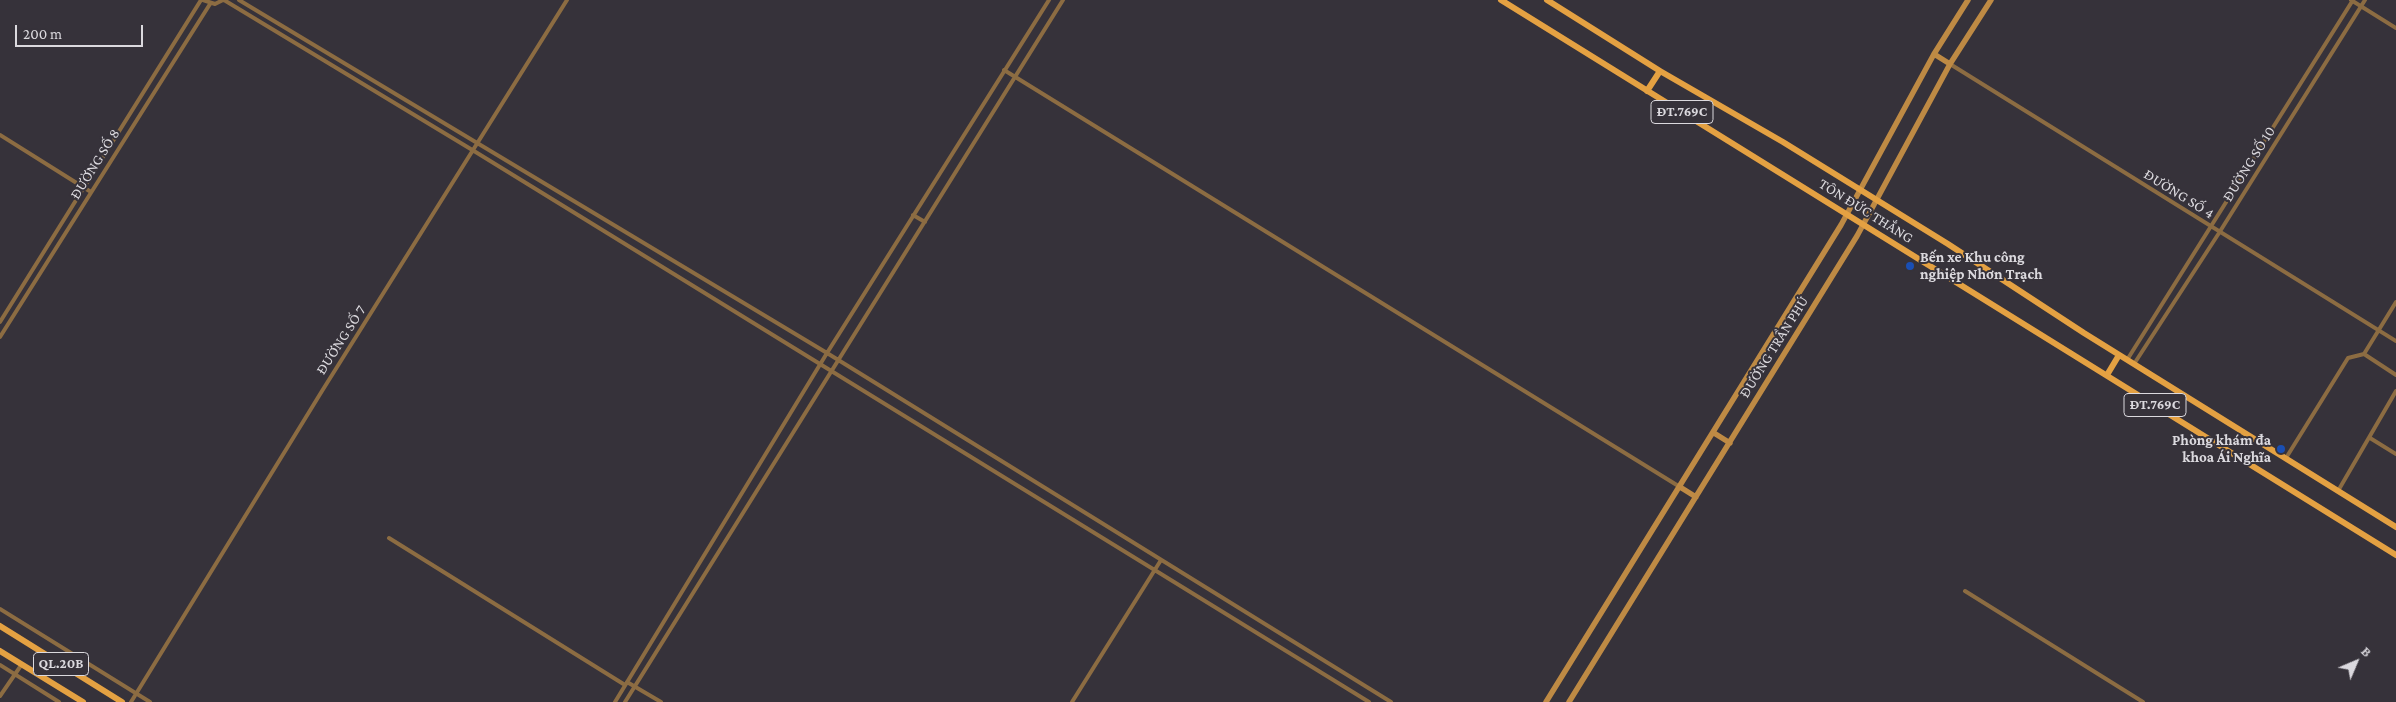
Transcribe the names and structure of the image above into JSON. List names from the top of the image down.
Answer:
{
  "streets": {
    "main road": [
      "ĐT.769C",
      "TÔN ĐỨC THẮNG",
      "ĐƯỜNG TRẦN PHÚ",
      "QL.20B"
    ],
    "street": [
      "ĐƯỜNG SỐ 8",
      "ĐƯỜNG SỐ 10",
      "ĐƯỜNG SỐ 4",
      "ĐƯỜNG SỐ 7"
    ]
  },
  "crossings": [
    ["ĐƯỜNG SỐ 10", "ĐƯỜNG SỐ 4"],
    ["ĐƯỜNG SỐ 10", "TÔN ĐỨC THẮNG"],
    ["ĐƯỜNG SỐ 4", "ĐƯỜNG TRẦN PHÚ"],
    ["TÔN ĐỨC THẮNG", "ĐƯỜNG TRẦN PHÚ"]
  ],
  "places": ["Bến xe Khu công nghiệp Nhơn Trạch", "Phòng khám đa khoa Ái Nghĩa"],
  "scale_bar": "200 m",
  "north": "top right"
}
